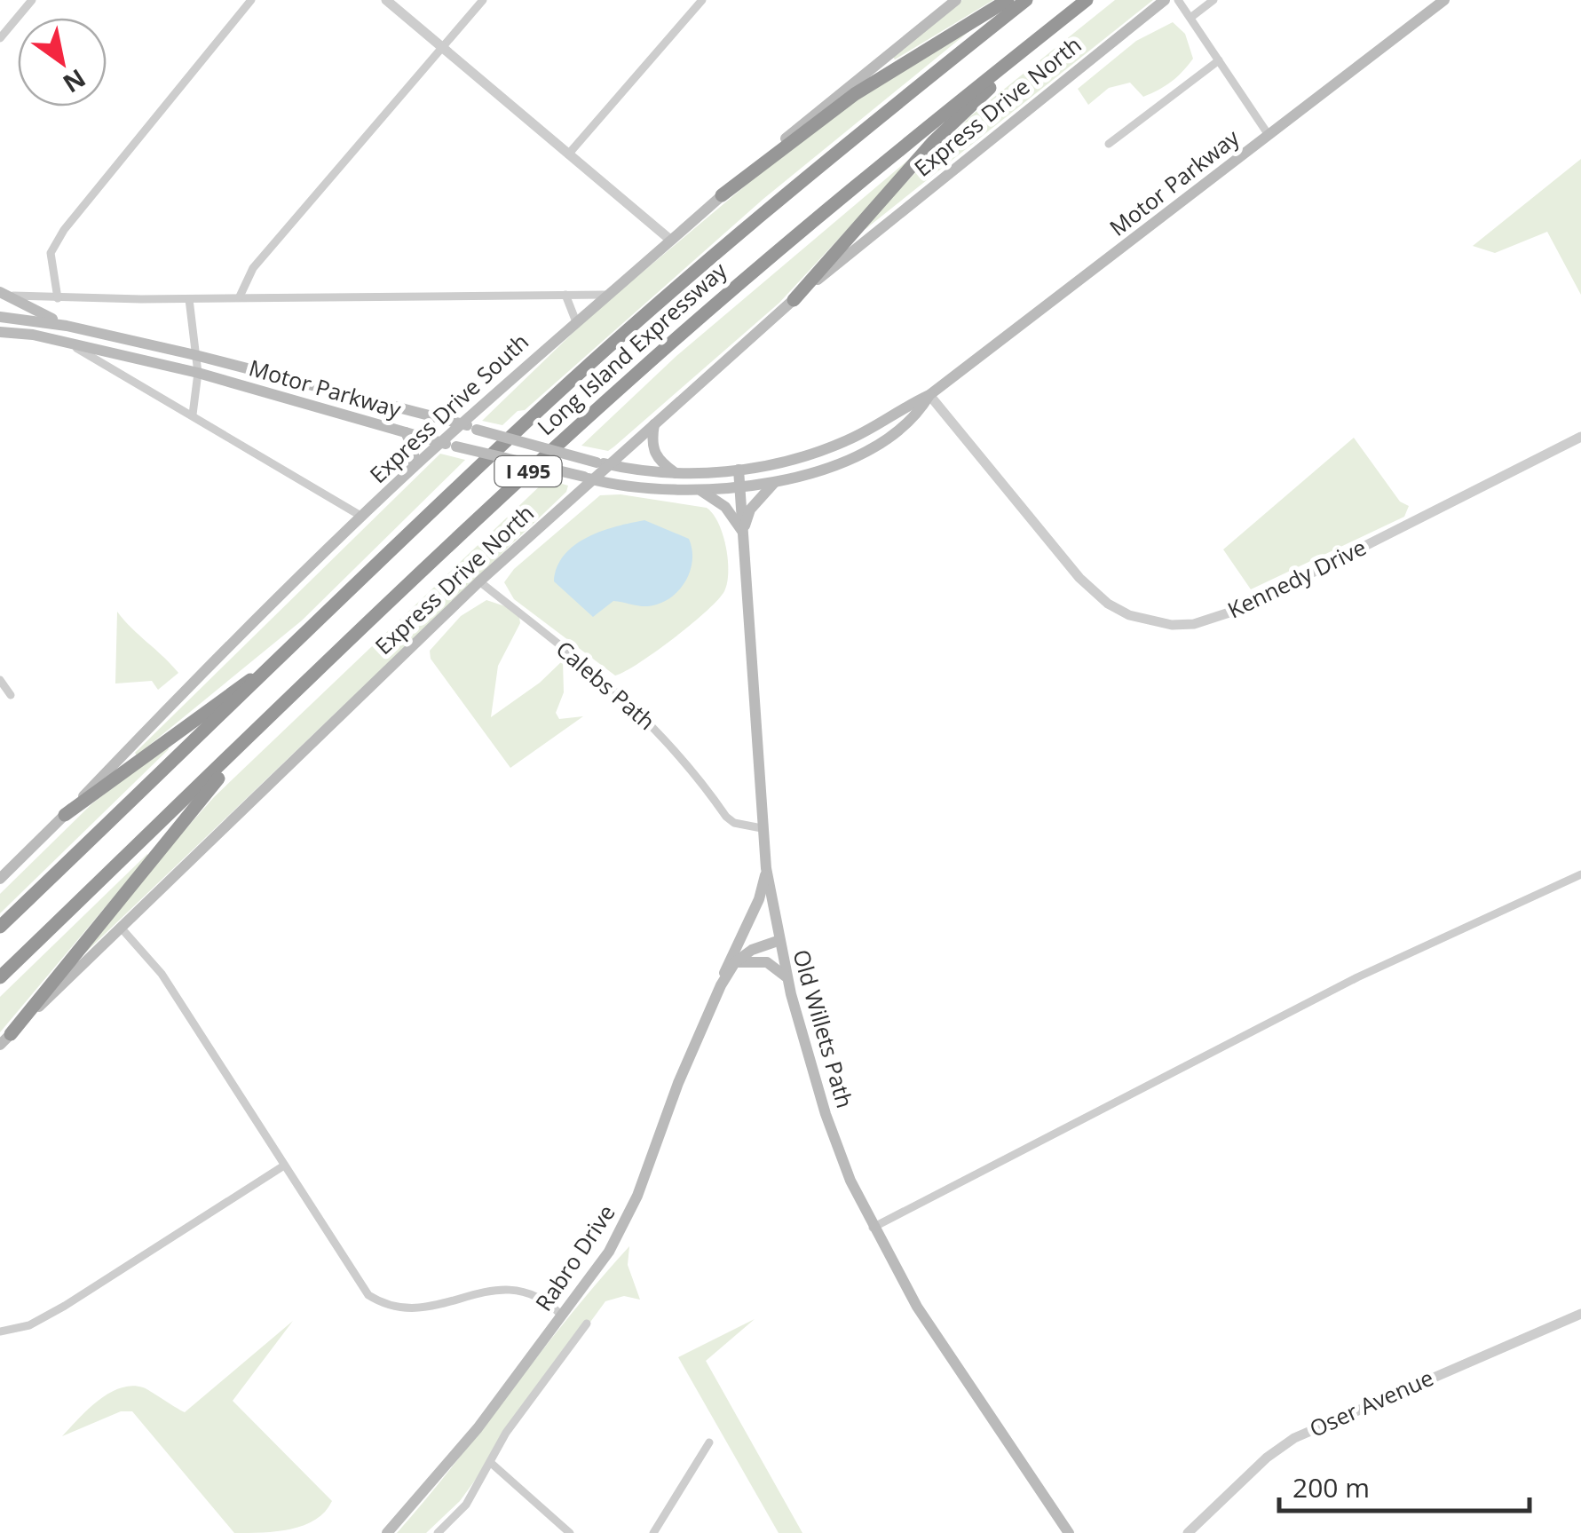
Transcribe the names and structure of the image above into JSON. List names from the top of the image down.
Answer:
{
  "streets": {
    "highway": ["Long Island Expressway", "I 495"],
    "main road": [
      "Express Drive North",
      "Motor Parkway",
      "Express Drive South",
      "Old Willets Path",
      "Rabro Drive"
    ],
    "street": ["Kennedy Drive", "Calebs Path", "Oser Avenue"]
  },
  "crossings": [
    ["Express Drive North", "Motor Parkway"],
    ["Express Drive North", "Calebs Path"],
    ["Motor Parkway", "Express Drive South"],
    ["Motor Parkway", "Kennedy Drive"],
    ["Motor Parkway", "Old Willets Path"],
    ["Calebs Path", "Old Willets Path"]
  ],
  "scale_bar": "200 m",
  "north": "bottom right"
}
